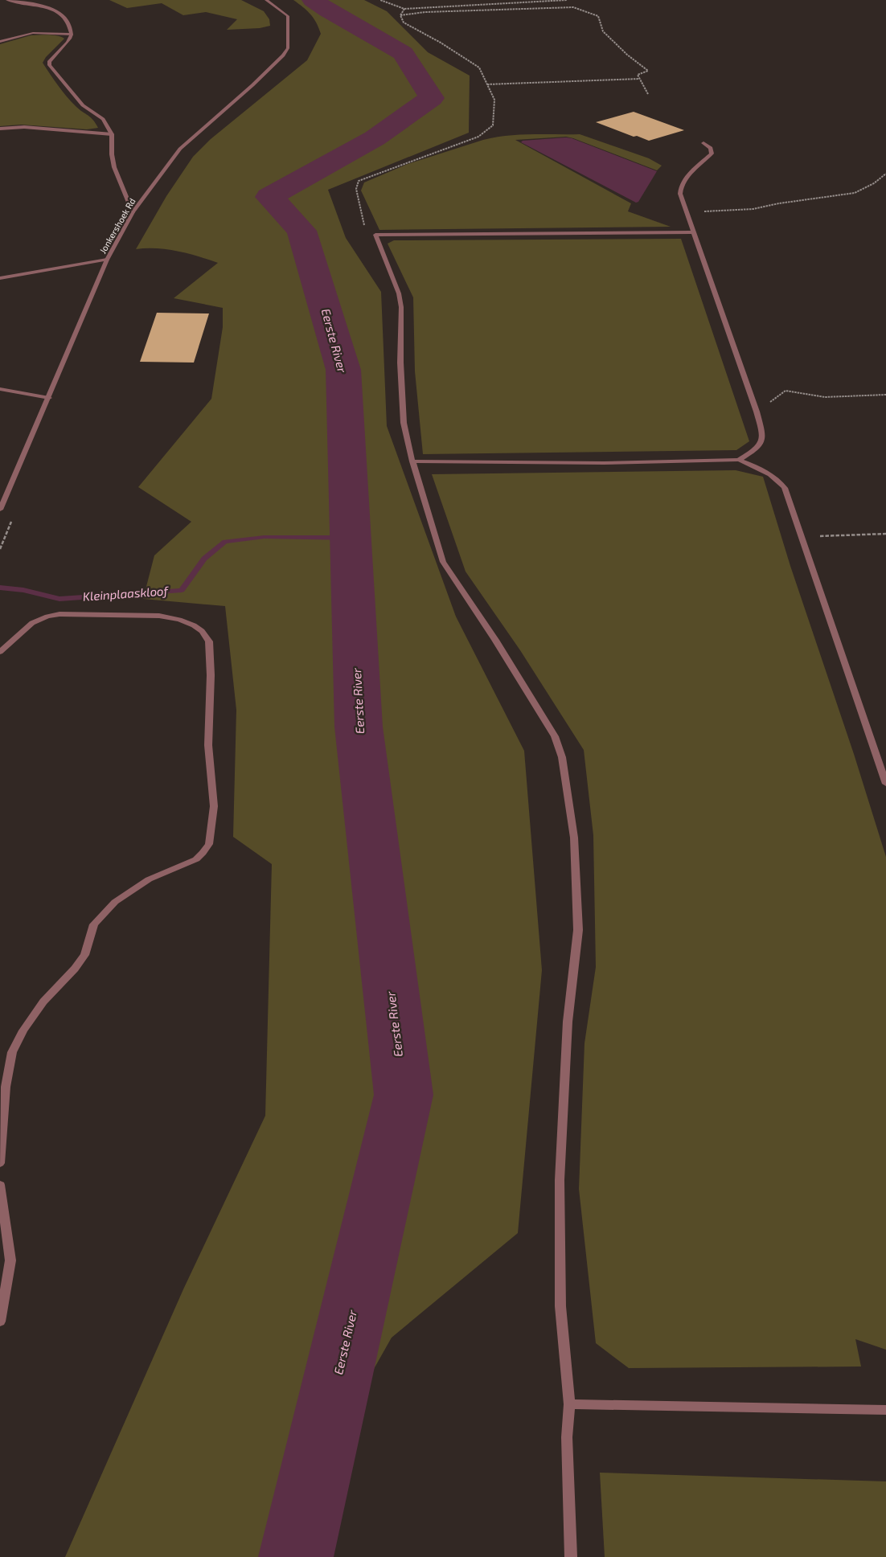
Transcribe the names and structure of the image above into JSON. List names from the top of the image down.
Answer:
{
  "streets": {
    "street": ["Jonkershoek Rd"]
  },
  "water": ["Eerste River", "Kleinplaaskloof"]
}
